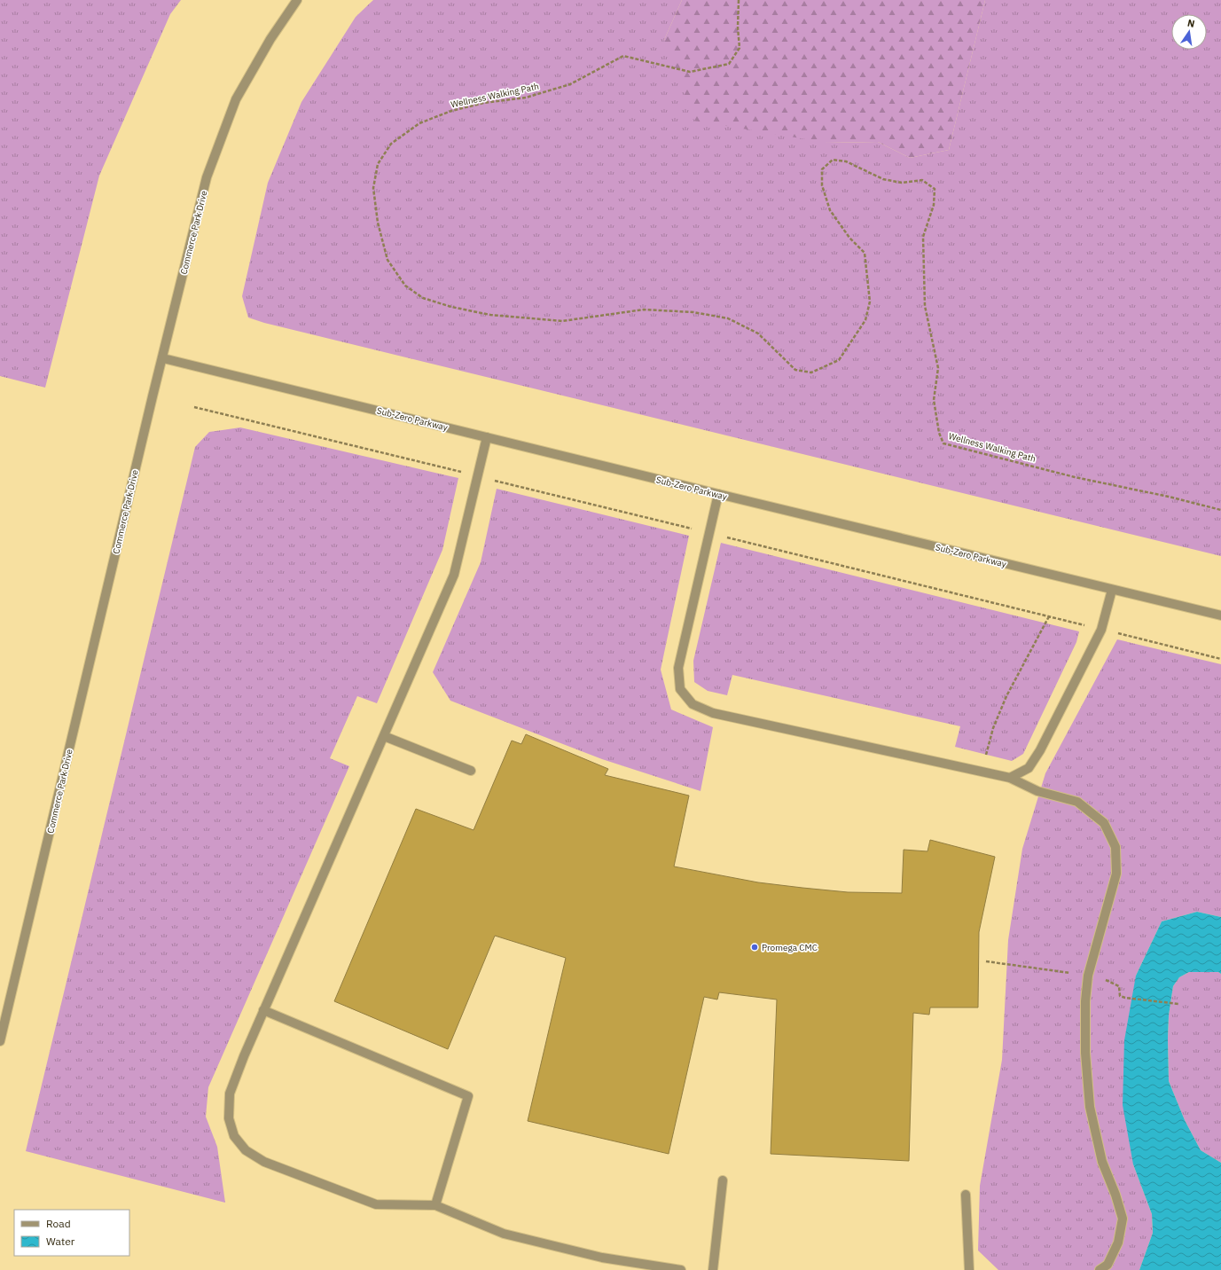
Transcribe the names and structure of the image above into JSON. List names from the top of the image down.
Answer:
{
  "streets": {
    "street": ["Commerce Park Drive", "Sub-Zero Parkway"],
    "path": ["Wellness Walking Path"]
  },
  "crossings": [
    ["Commerce Park Drive", "Sub-Zero Parkway"]
  ],
  "places": ["Promega CMC"],
  "legend": ["Road", "Water"],
  "north": "top"
}
